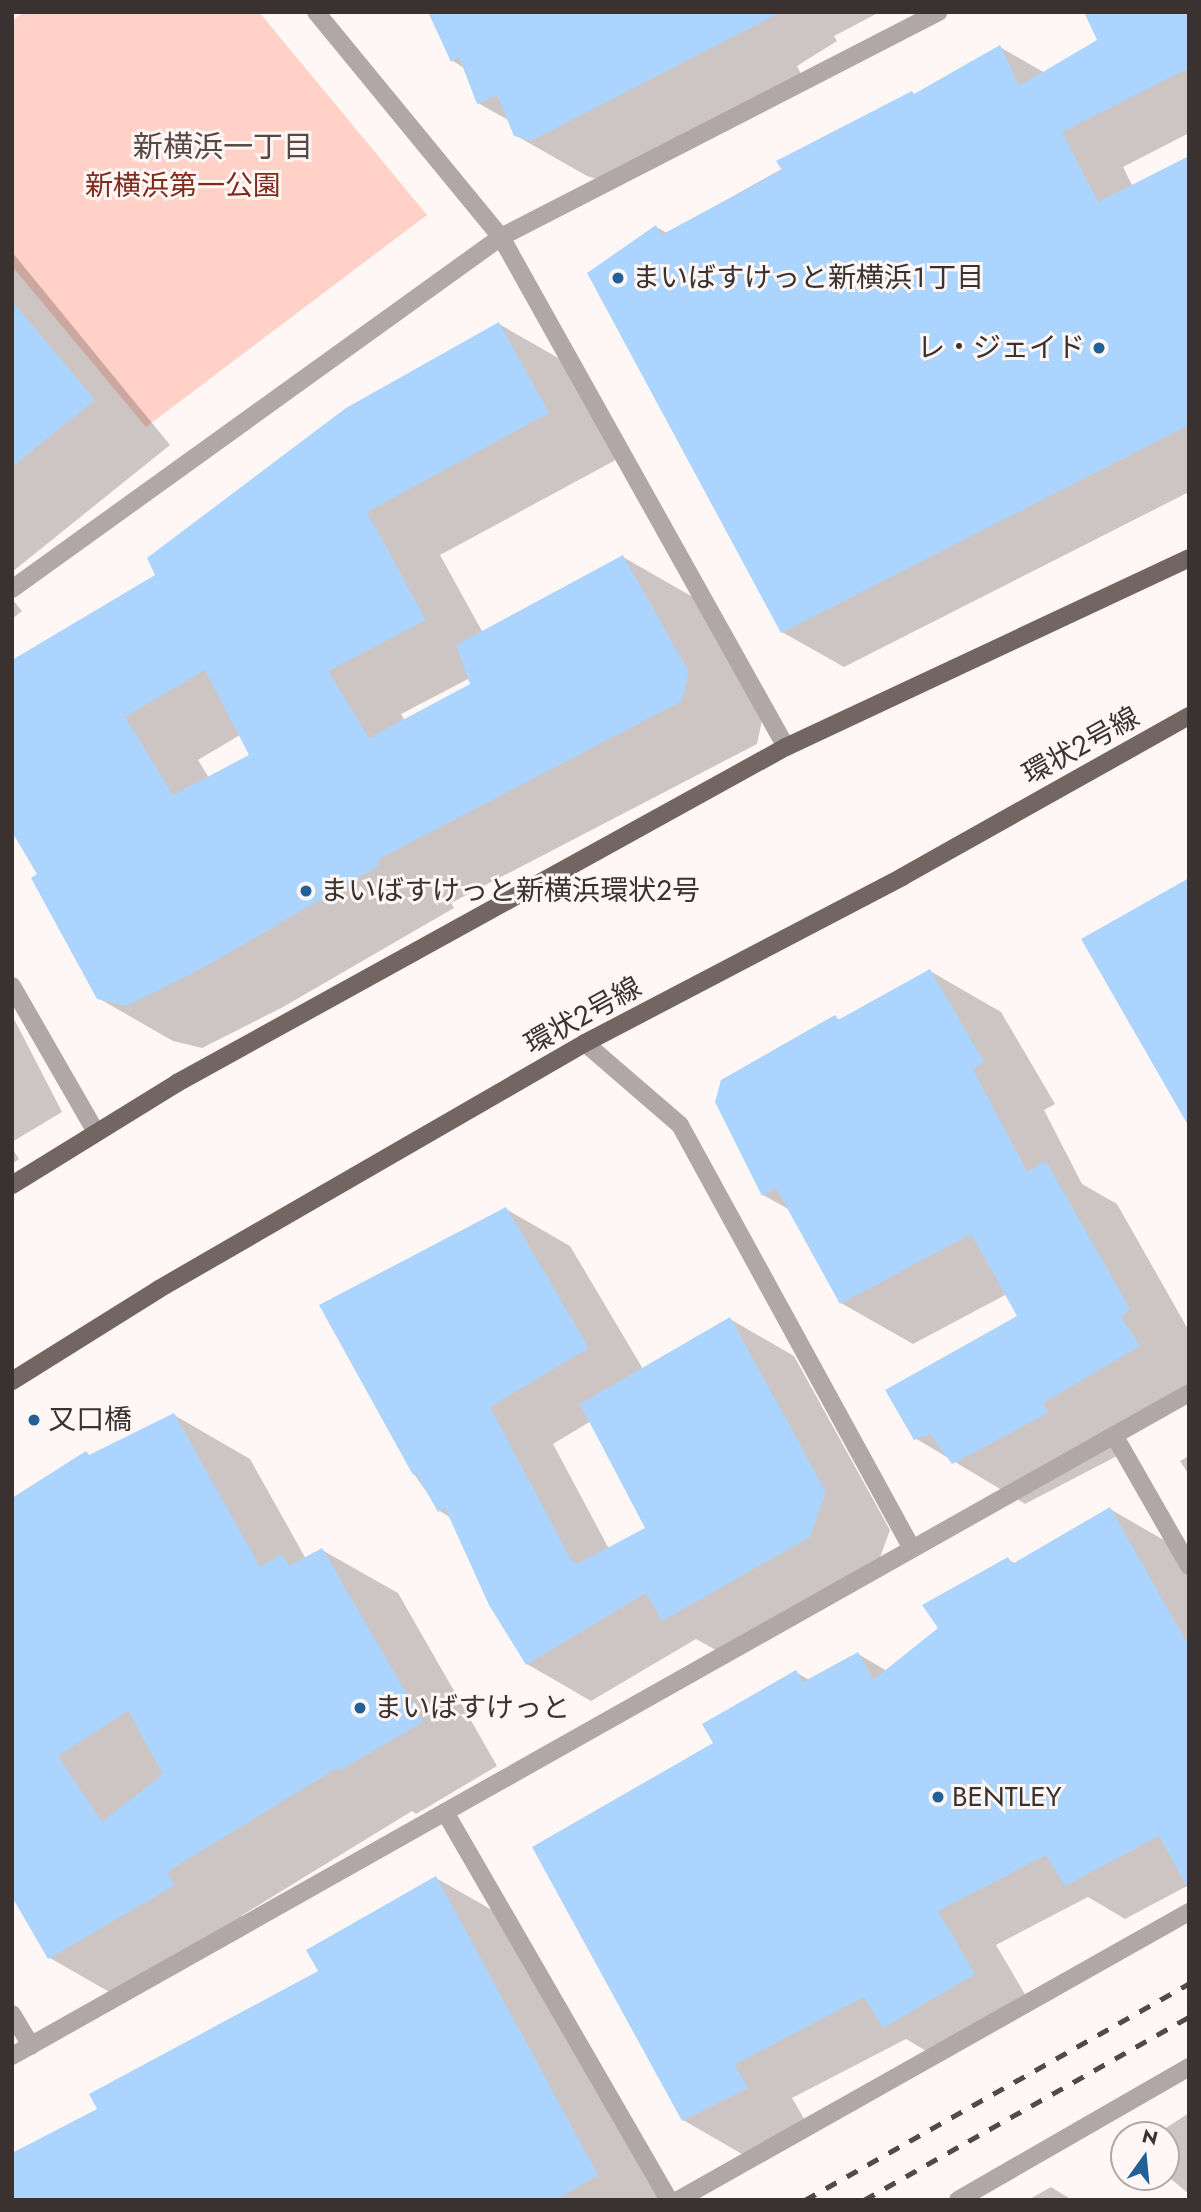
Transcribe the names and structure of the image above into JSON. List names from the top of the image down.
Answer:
{
  "streets": {
    "main road": ["環状2号線"]
  },
  "districts": ["新横浜一丁目"],
  "parks": ["新横浜第一公園"],
  "places": [
    "まいばすけっと新横浜１丁目",
    "レ・ジェイド",
    "まいばすけっと新横浜環状２号",
    "又口橋",
    "まいばすけっと",
    "BENTLEY"
  ],
  "north": "top"
}
